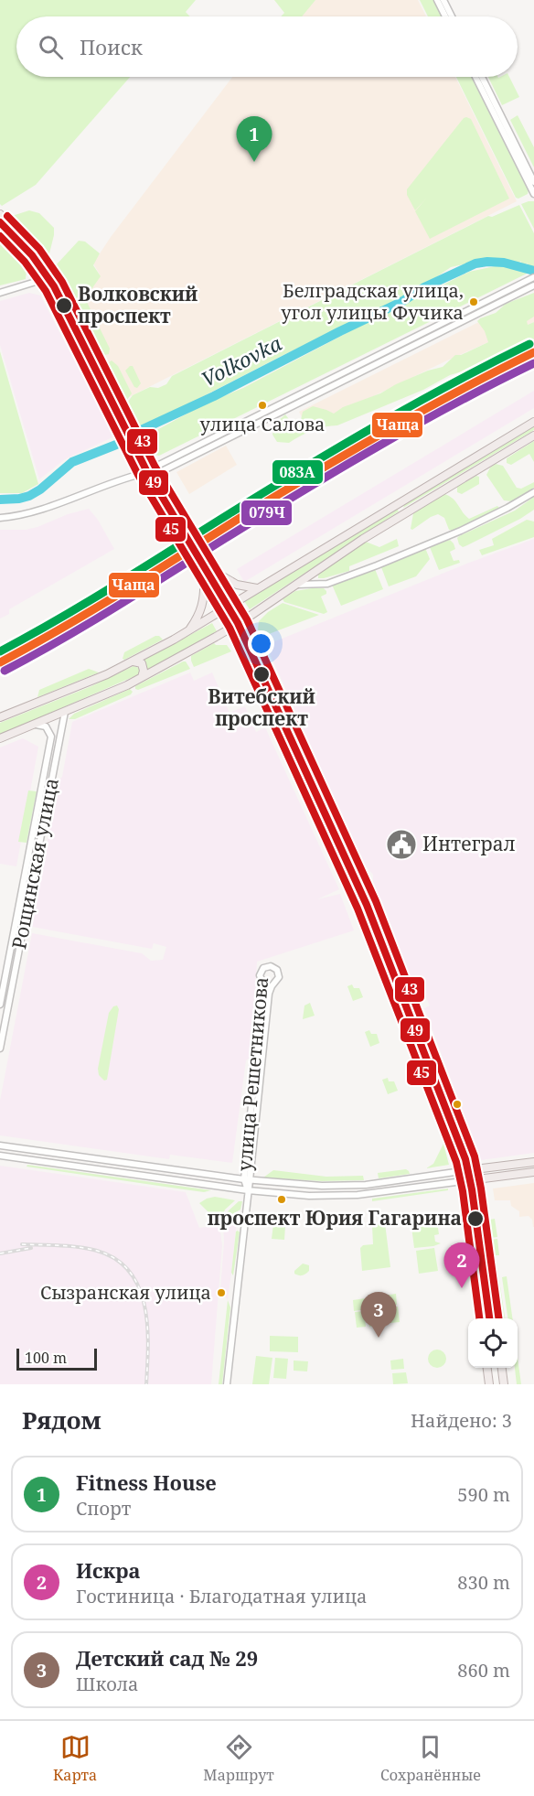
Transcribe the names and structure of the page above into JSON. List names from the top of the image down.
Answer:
{
  "streets": {
    "street": ["Рощинская улица", "улица Решетникова"]
  },
  "water": ["Volkovka"],
  "places": {
    "other": [
      "Белградская улица, угол улицы Фучика",
      "Волковский проспект",
      "улица Салова",
      "Витебский проспект",
      "проспект Юрия Гагарина",
      "Сызранская улица"
    ],
    "public building": ["Интеграл"]
  },
  "lines": [
    "transit line 43",
    "transit line 49",
    "transit line 45",
    "transit line 083А",
    "transit line Чаща",
    "transit line 079Ч"
  ],
  "scale_bar": "100 m",
  "page": {
    "search": "Поиск",
    "pins": ["1", "2", "3"],
    "scale": "100 m",
    "heading": ["Рядом", "Найдено: 3"],
    "list": [
      {
        "mark": "1",
        "name": "Fitness House",
        "note": "Спорт",
        "value": "590 m"
      },
      {
        "mark": "2",
        "name": "Искра",
        "note": "Гостиница · Благодатная улица",
        "value": "830 m"
      },
      {
        "mark": "3",
        "name": "Детский сад № 29",
        "note": "Школа",
        "value": "860 m"
      }
    ],
    "nav": ["Карта", "Маршрут", "Сохранённые"]
  }
}
